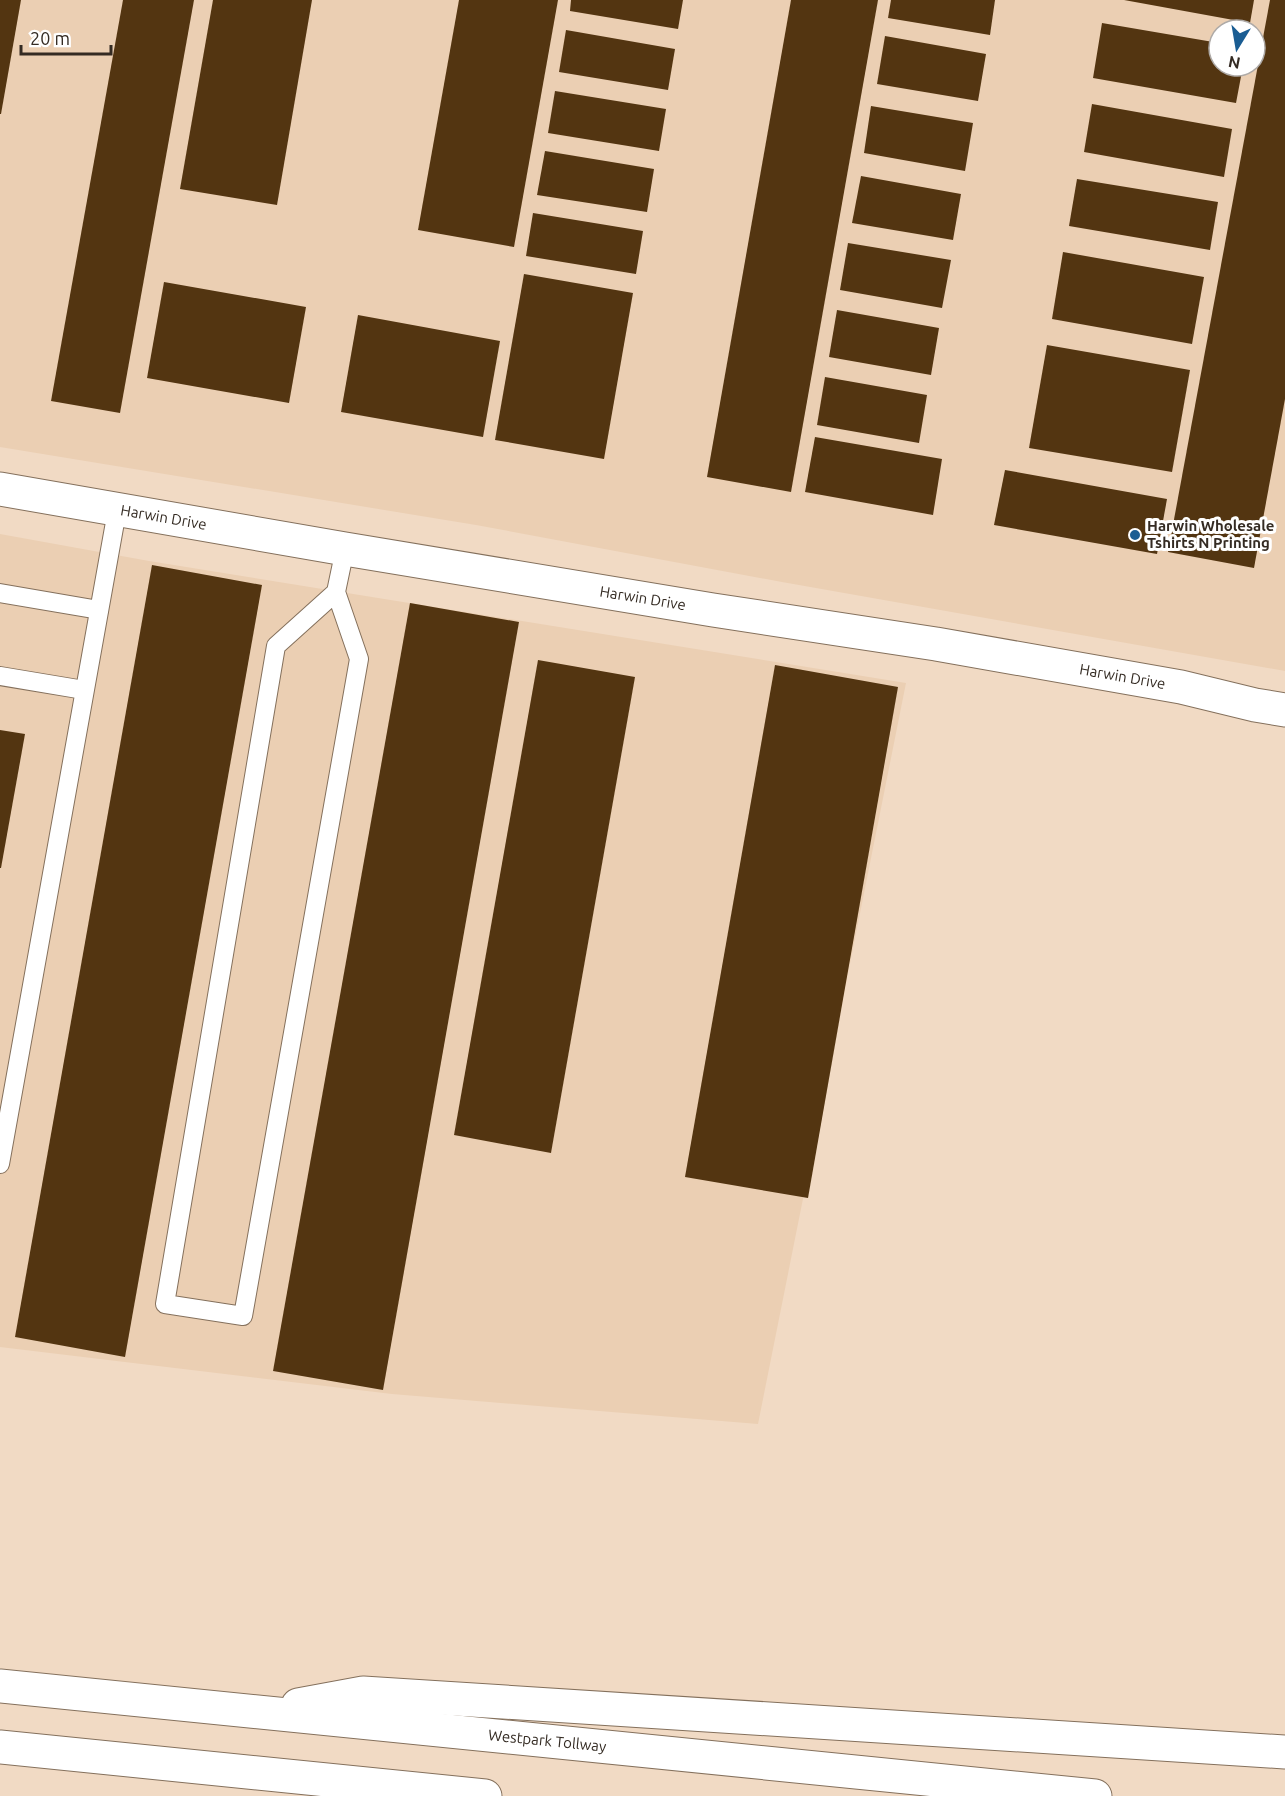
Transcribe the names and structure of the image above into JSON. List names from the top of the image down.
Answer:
{
  "streets": {
    "main road": ["Harwin Drive", "Westpark Tollway"]
  },
  "places": ["Harwin Wholesale Tshirts N Printing"],
  "scale_bar": "20 m",
  "north": "bottom"
}
